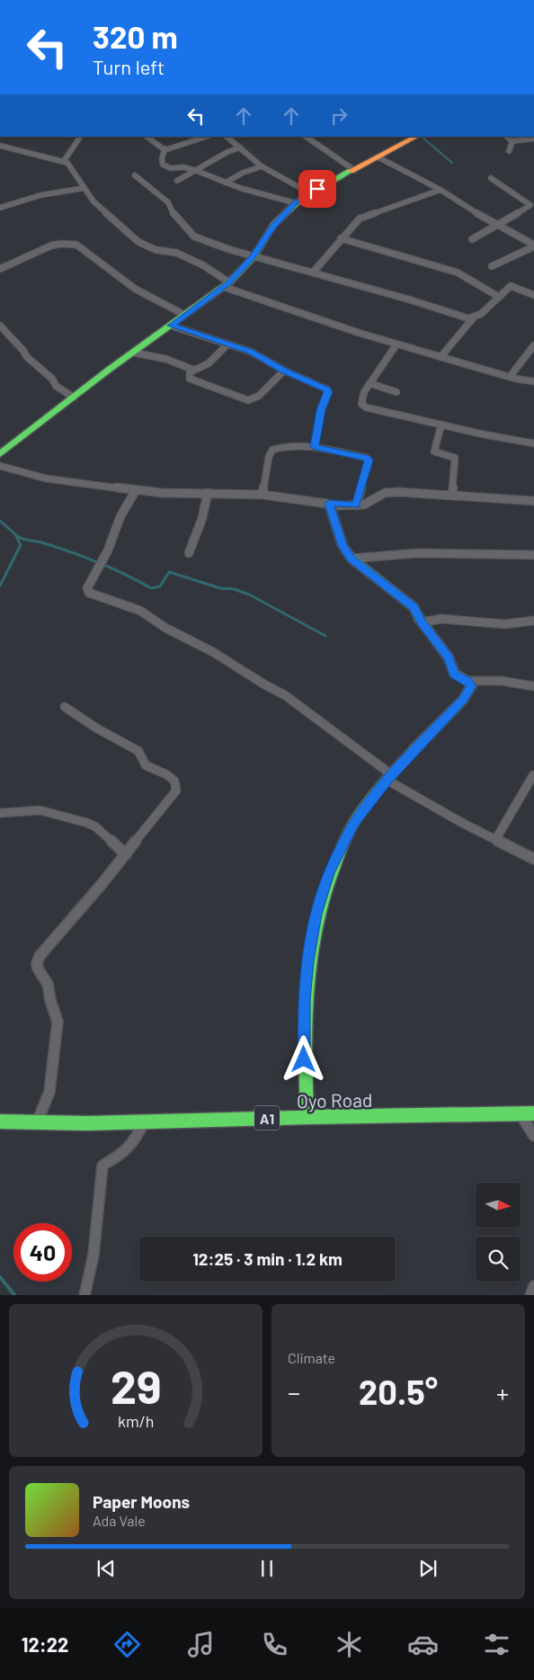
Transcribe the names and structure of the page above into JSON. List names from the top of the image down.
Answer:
{
  "streets": {
    "main road": ["Oyo Road", "A1"]
  },
  "north": "right",
  "page": {
    "turn": ["320 m", "Turn left"],
    "limit": "40",
    "trip": "12:25 · 3 min · 1.2 km",
    "tile": "Climate",
    "heat": ["−", "20.5°", "+"],
    "song": ["Paper Moons", "Ada Vale"],
    "tabs": "12:22",
    "gauge": ["29", "km/h"]
  }
}
